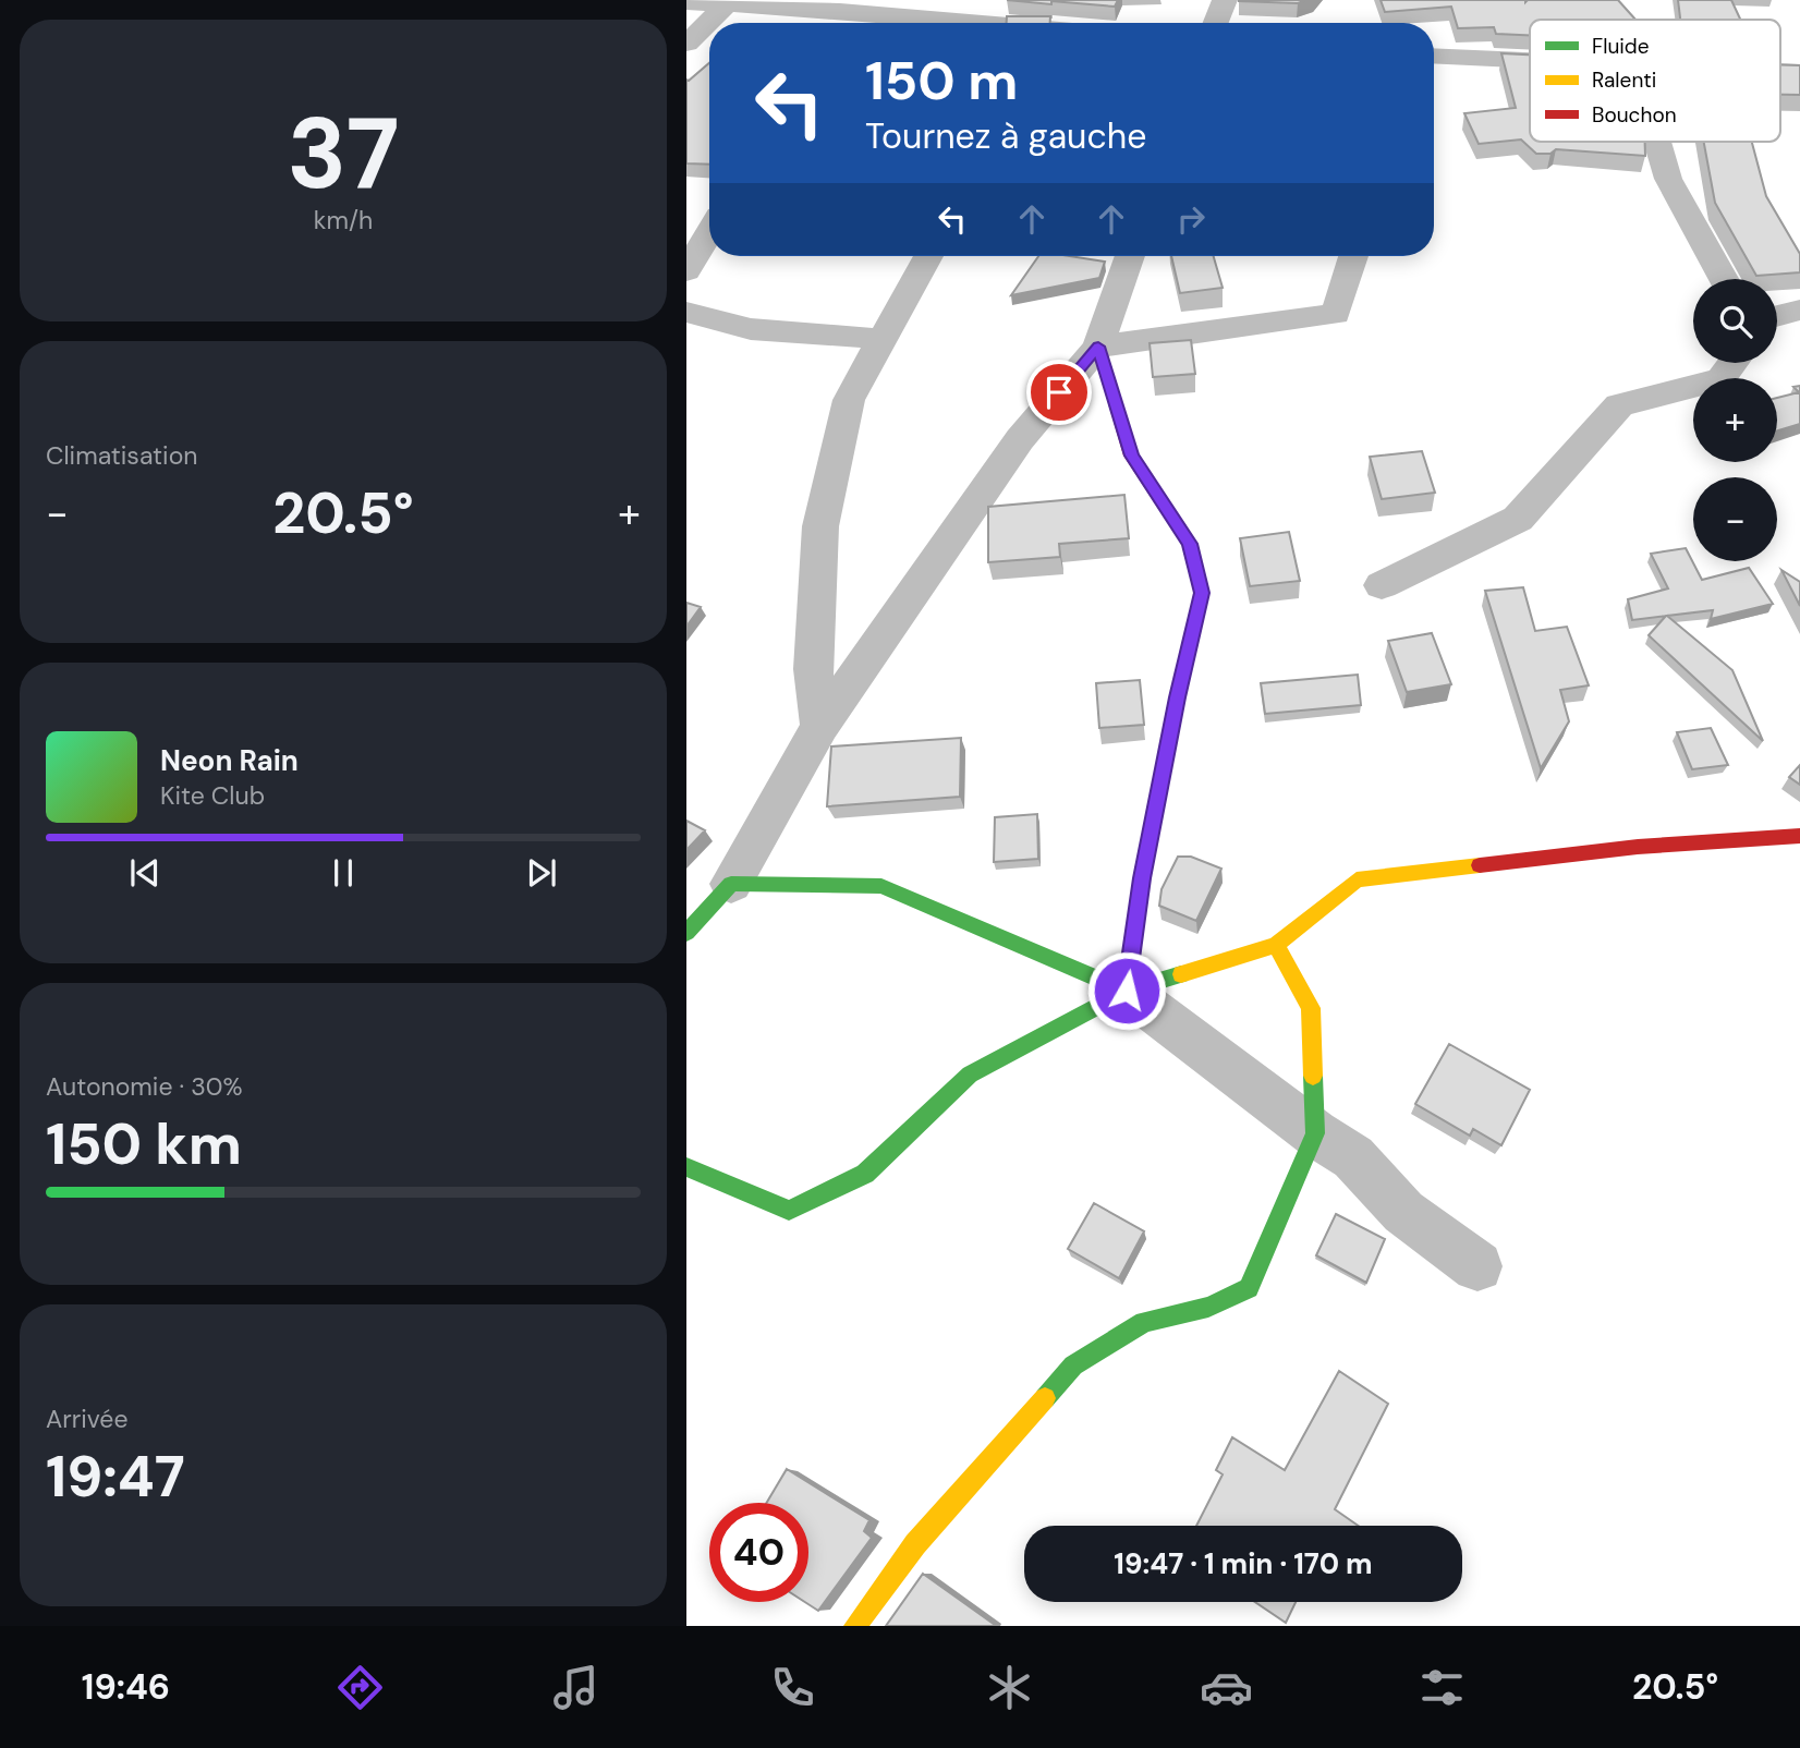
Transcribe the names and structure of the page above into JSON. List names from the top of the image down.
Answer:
{
  "legend": ["Fluide", "Ralenti", "Bouchon"],
  "page": {
    "tile": [
      ["37", "km/h"],
      "Climatisation",
      ["Autonomie · 30%", "150 km"],
      ["Arrivée", "19:47"]
    ],
    "turn": ["150 m", "Tournez à gauche"],
    "map_buttons": ["+", "−"],
    "heat": ["−", "20.5°", "+"],
    "song": ["Neon Rain", "Kite Club"],
    "limit": "40",
    "trip": "19:47 · 1 min · 170 m",
    "tabs": ["19:46", "20.5°"]
  }
}
